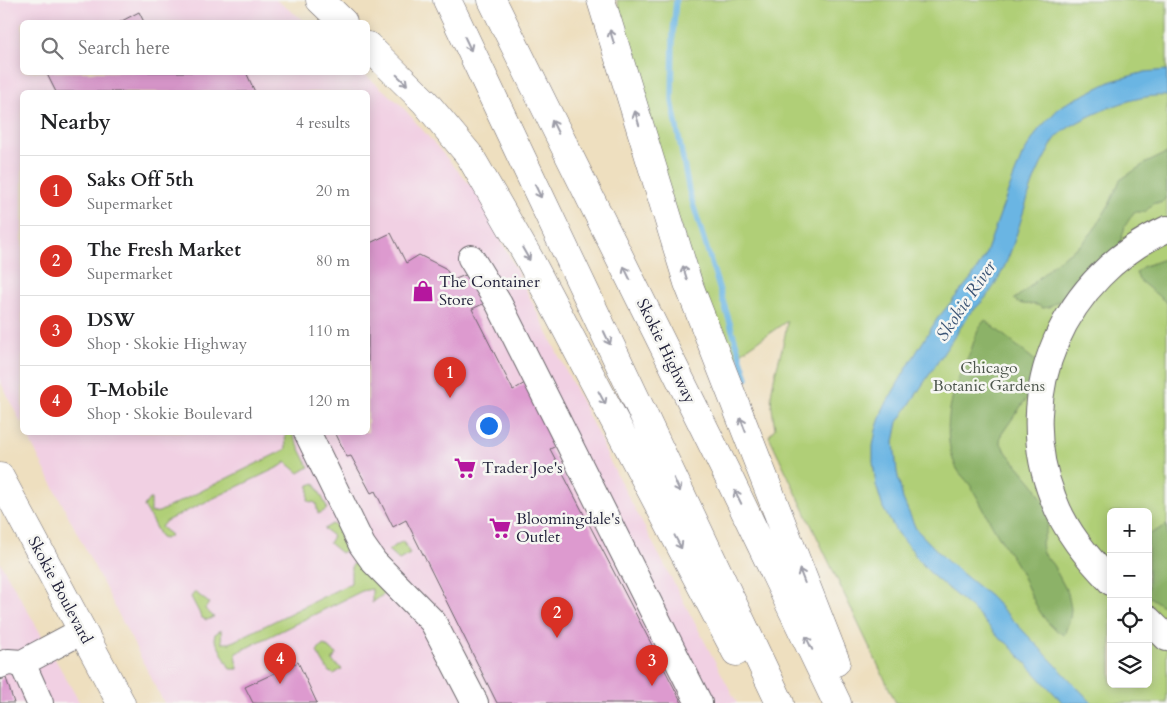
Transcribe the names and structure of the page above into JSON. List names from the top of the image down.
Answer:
{
  "streets": {
    "main road": ["Skokie Highway", "Skokie Boulevard"]
  },
  "water": ["Skokie River"],
  "parks": ["Chicago Botanic Gardens"],
  "places": {
    "shop": ["The Container Store"],
    "supermarket": ["Trader Joe's", "Bloomingdale's Outlet"]
  },
  "page": {
    "search": "Search here",
    "heading": ["Nearby", "4 results"],
    "list": [
      {
        "mark": "1",
        "name": "Saks Off 5th",
        "note": "Supermarket",
        "value": "20 m"
      },
      {
        "mark": "2",
        "name": "The Fresh Market",
        "note": "Supermarket",
        "value": "80 m"
      },
      {
        "mark": "3",
        "name": "DSW",
        "note": "Shop · Skokie Highway",
        "value": "110 m"
      },
      {
        "mark": "4",
        "name": "T-Mobile",
        "note": "Shop · Skokie Boulevard",
        "value": "120 m"
      }
    ],
    "pins": [
      "1",
      "2",
      "4",
      "3"
    ],
    "map_buttons": ["+", "−"]
  }
}
